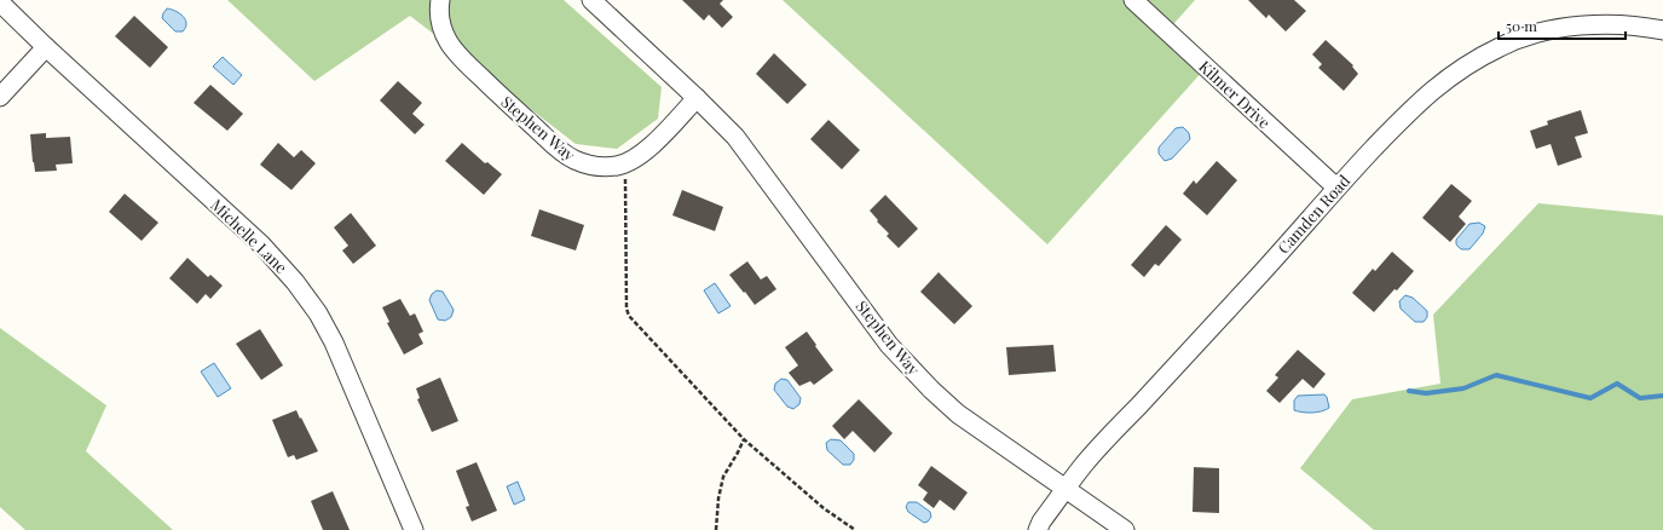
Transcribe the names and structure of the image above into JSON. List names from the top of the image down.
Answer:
{
  "streets": {
    "street": [
      "Kilmer Drive",
      "Stephen Way",
      "Camden Road",
      "Michelle Lane"
    ]
  },
  "crossings": [
    ["Kilmer Drive", "Camden Road"],
    ["Stephen Way", "Camden Road"]
  ],
  "scale_bar": "50 m"
}
